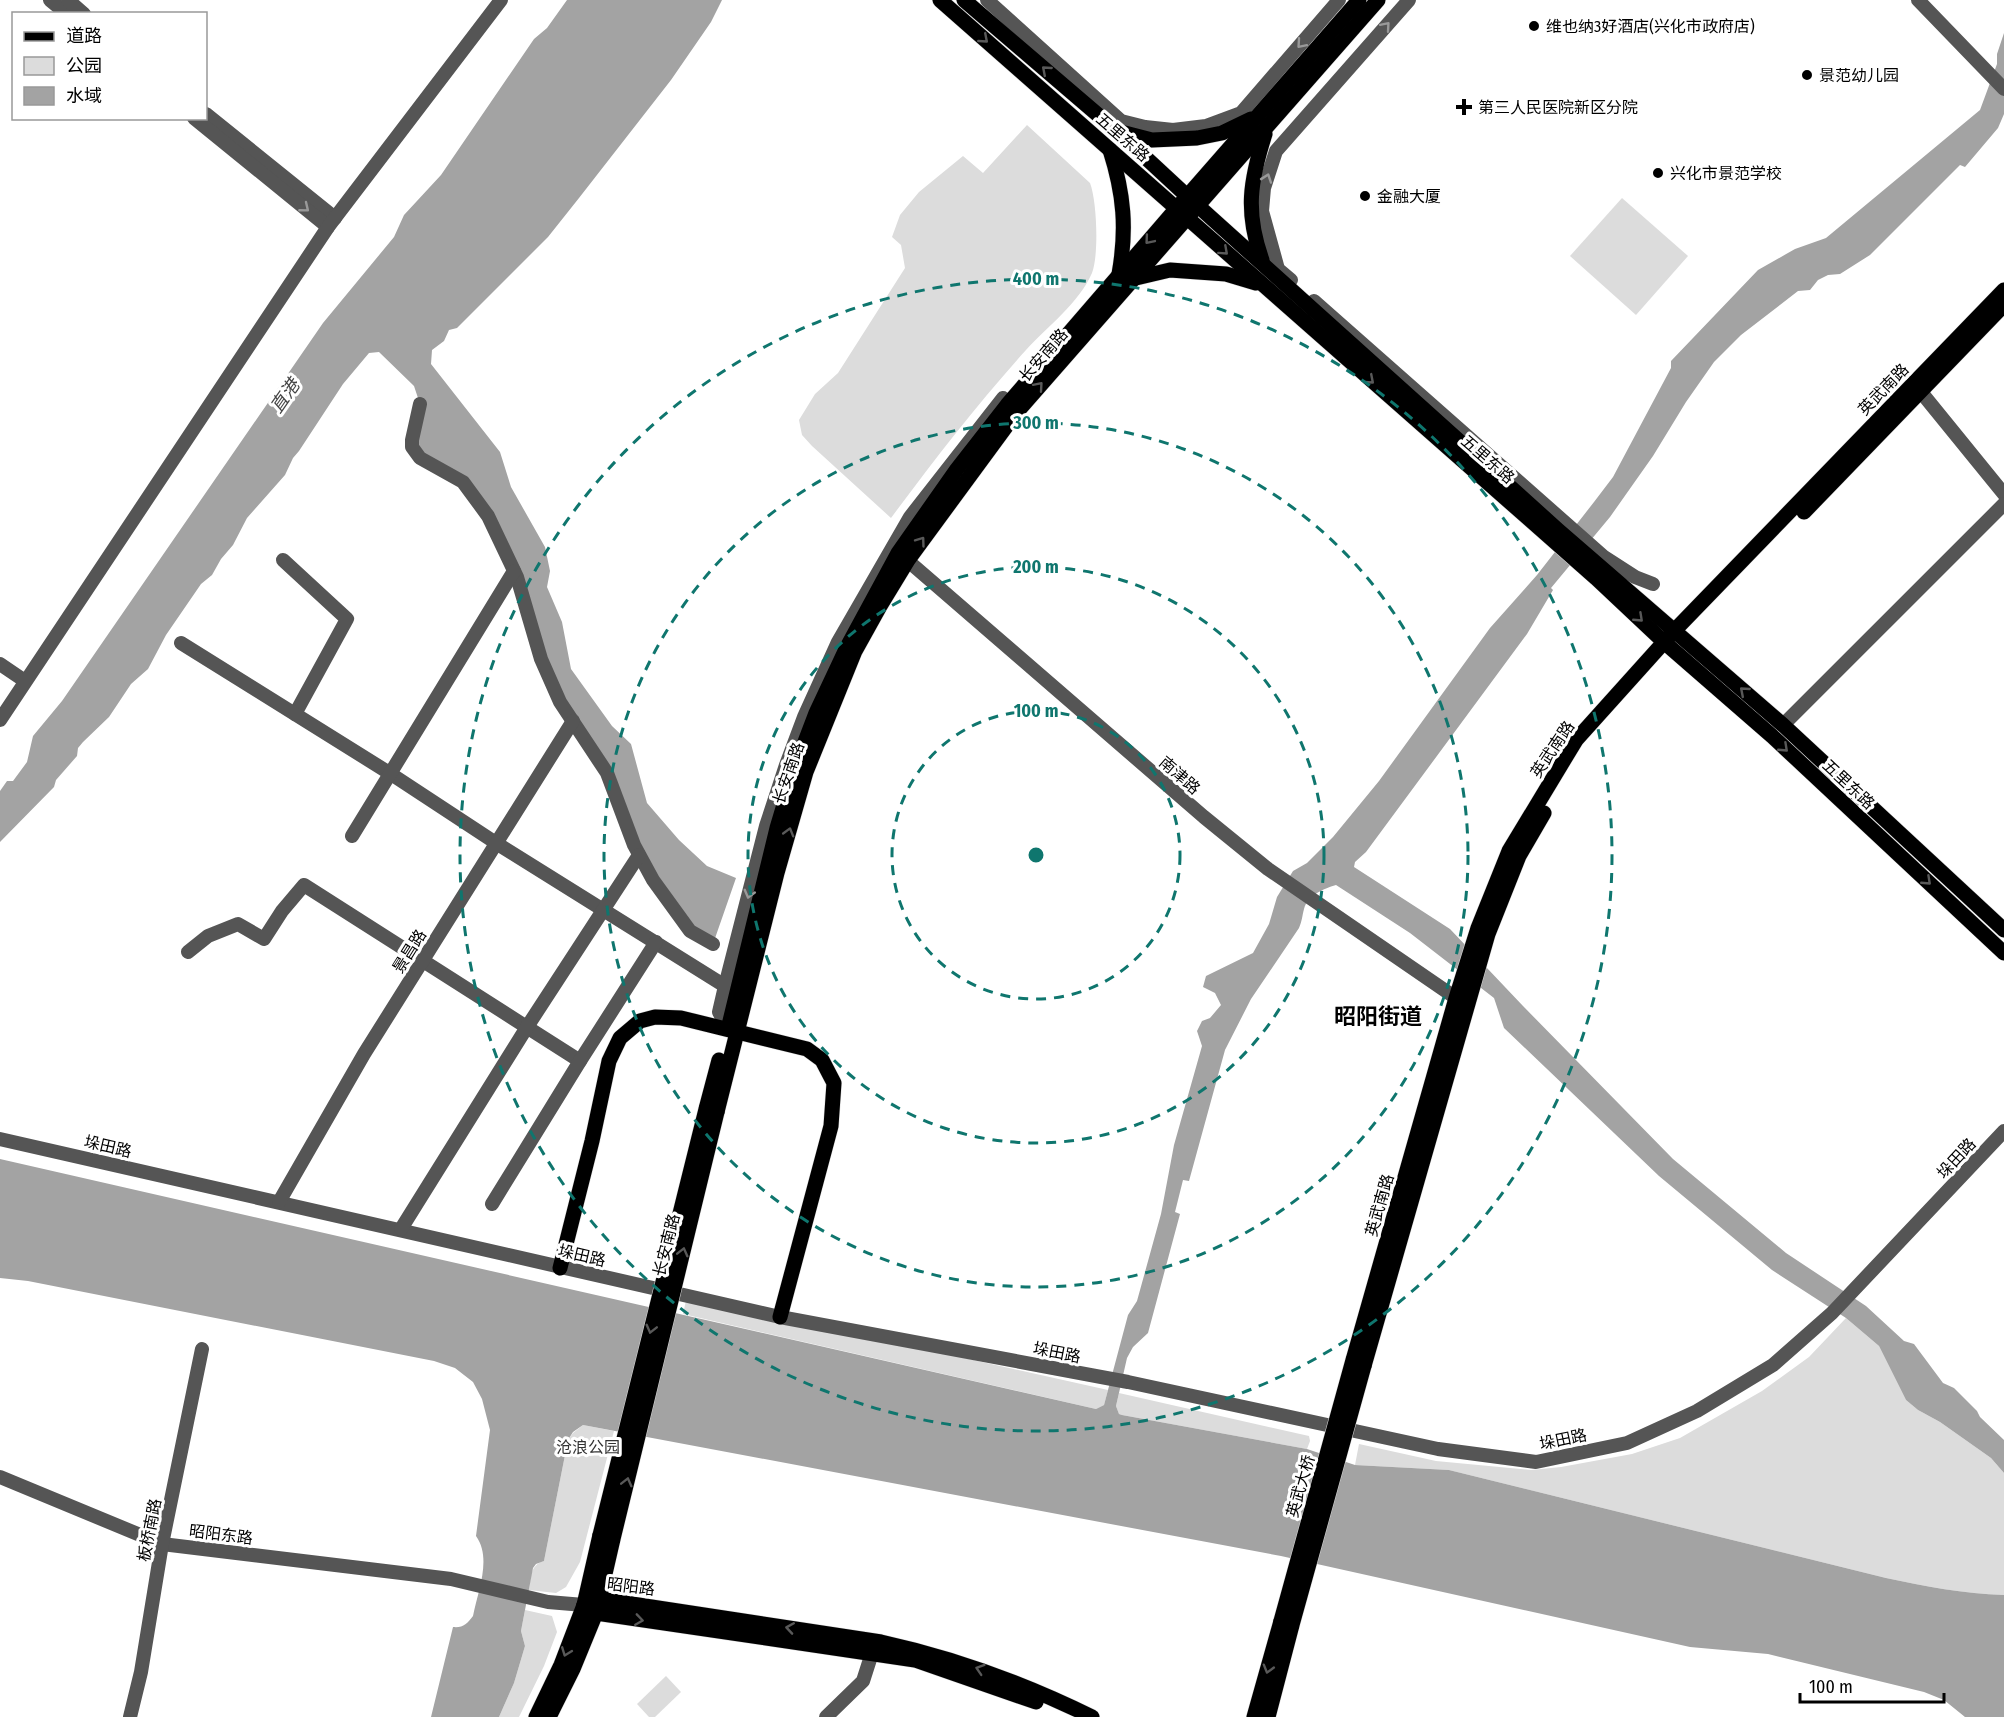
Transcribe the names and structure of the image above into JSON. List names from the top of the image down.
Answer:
{
  "streets": {
    "main road": [
      "五里东路",
      "长安南路",
      "英武南路",
      "英武大桥",
      "昭阳路"
    ],
    "street": [
      "南津路",
      "景昌路",
      "垛田路",
      "板桥南路",
      "昭阳东路"
    ]
  },
  "crossings": [
    ["五里东路", "长安南路"],
    ["五里东路", "英武南路"],
    ["长安南路", "南津路"],
    ["长安南路", "昭阳东路"],
    ["长安南路", "昭阳路"],
    ["英武南路", "南津路"],
    ["英武南路", "英武大桥"],
    ["景昌路", "垛田路"],
    ["板桥南路", "昭阳东路"],
    ["昭阳东路", "昭阳路"]
  ],
  "districts": ["昭阳街道"],
  "water": ["直港"],
  "parks": ["沧浪公园"],
  "places": {
    "other": [
      "维也纳3好酒店(兴化市政府店)",
      "景范幼儿园",
      "兴化市景范学校",
      "金融大厦"
    ],
    "health": ["第三人民医院新区分院"]
  },
  "legend": ["道路", "公园", "水域"],
  "scale_bar": "100 m",
  "rings": [
    "400 m",
    "300 m",
    "200 m",
    "100 m"
  ]
}
